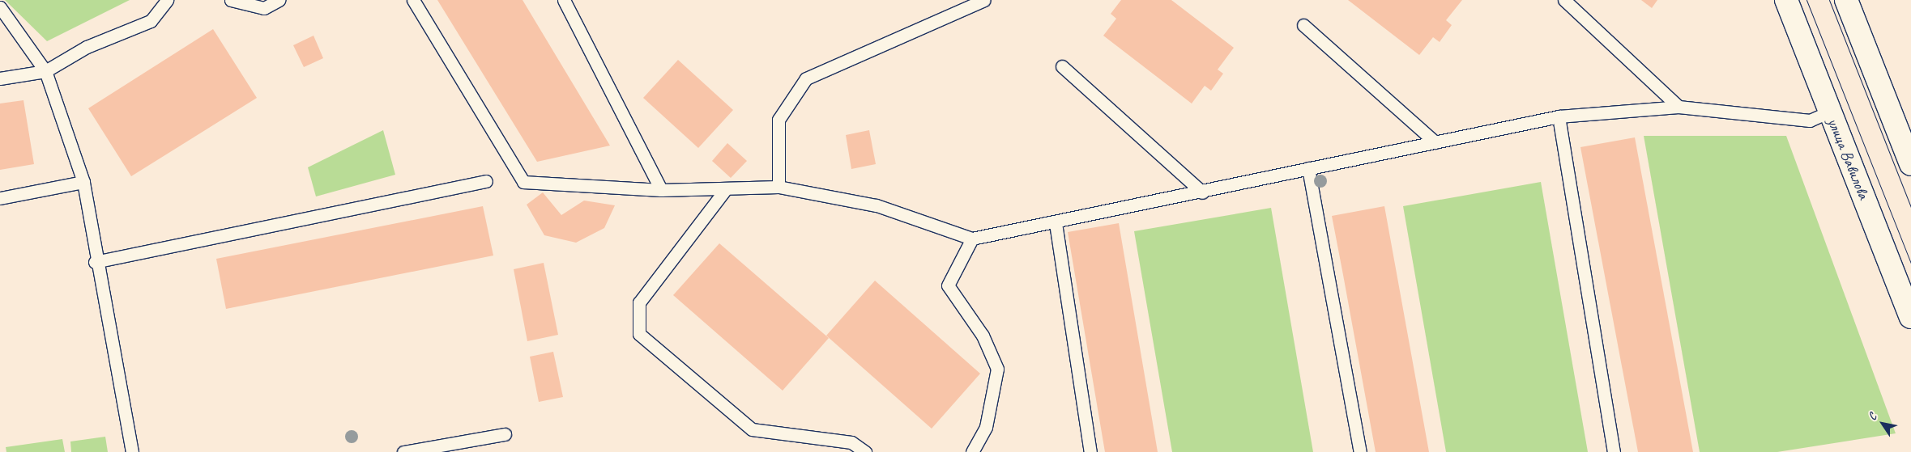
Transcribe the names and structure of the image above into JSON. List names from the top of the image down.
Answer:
{
  "streets": {
    "main road": ["улица Вавилова"]
  },
  "north": "top left"
}
